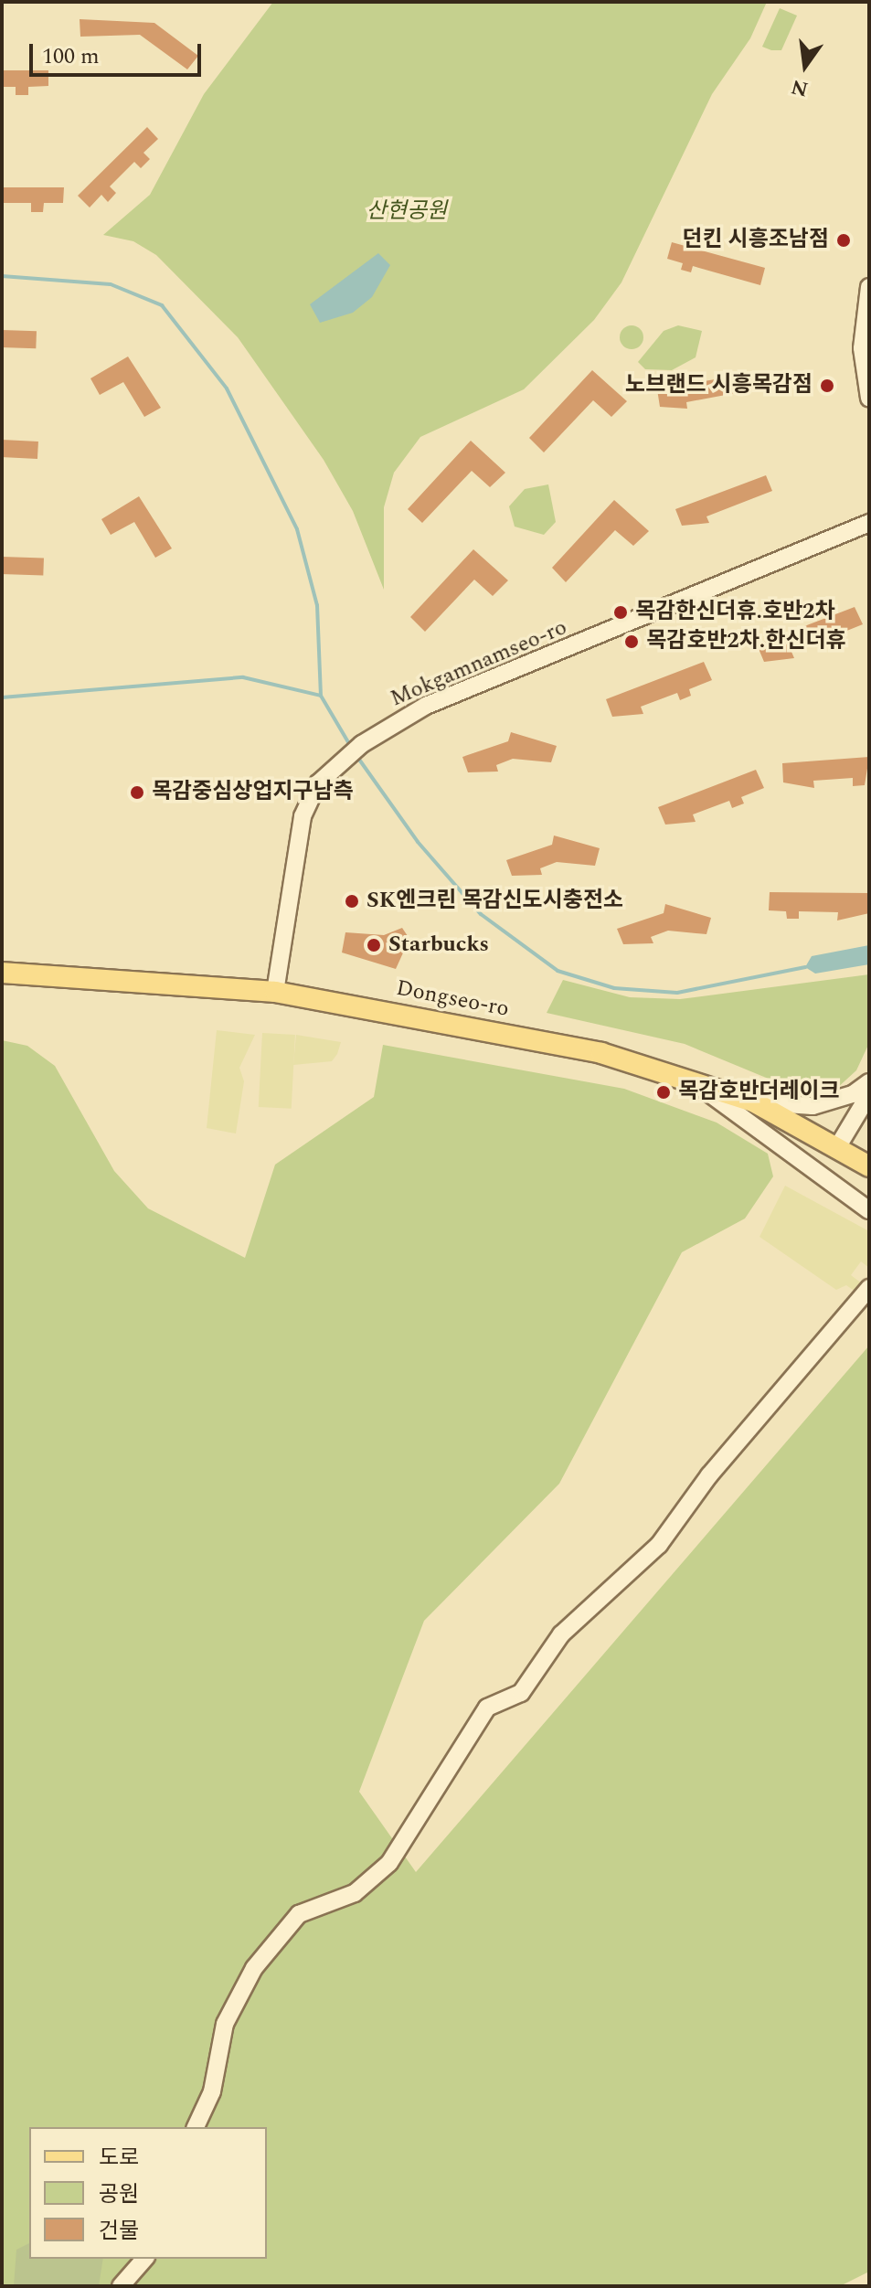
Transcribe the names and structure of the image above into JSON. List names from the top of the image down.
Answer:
{
  "streets": {
    "main road": ["Dongseo-ro"],
    "street": ["Mokgamnamseo-ro"]
  },
  "crossings": [
    ["Mokgamnamseo-ro", "Dongseo-ro"]
  ],
  "parks": ["산현공원"],
  "places": [
    "던킨 시흥조남점",
    "노브랜드 시흥목감점",
    "목감한신더휴.호반2차",
    "목감호반2차.한신더휴",
    "목감중심상업지구남측",
    "SK엔크린 목감신도시충전소",
    "Starbucks",
    "목감호반더레이크"
  ],
  "legend": ["도로", "공원", "건물"],
  "scale_bar": "100 m",
  "north": "bottom"
}
